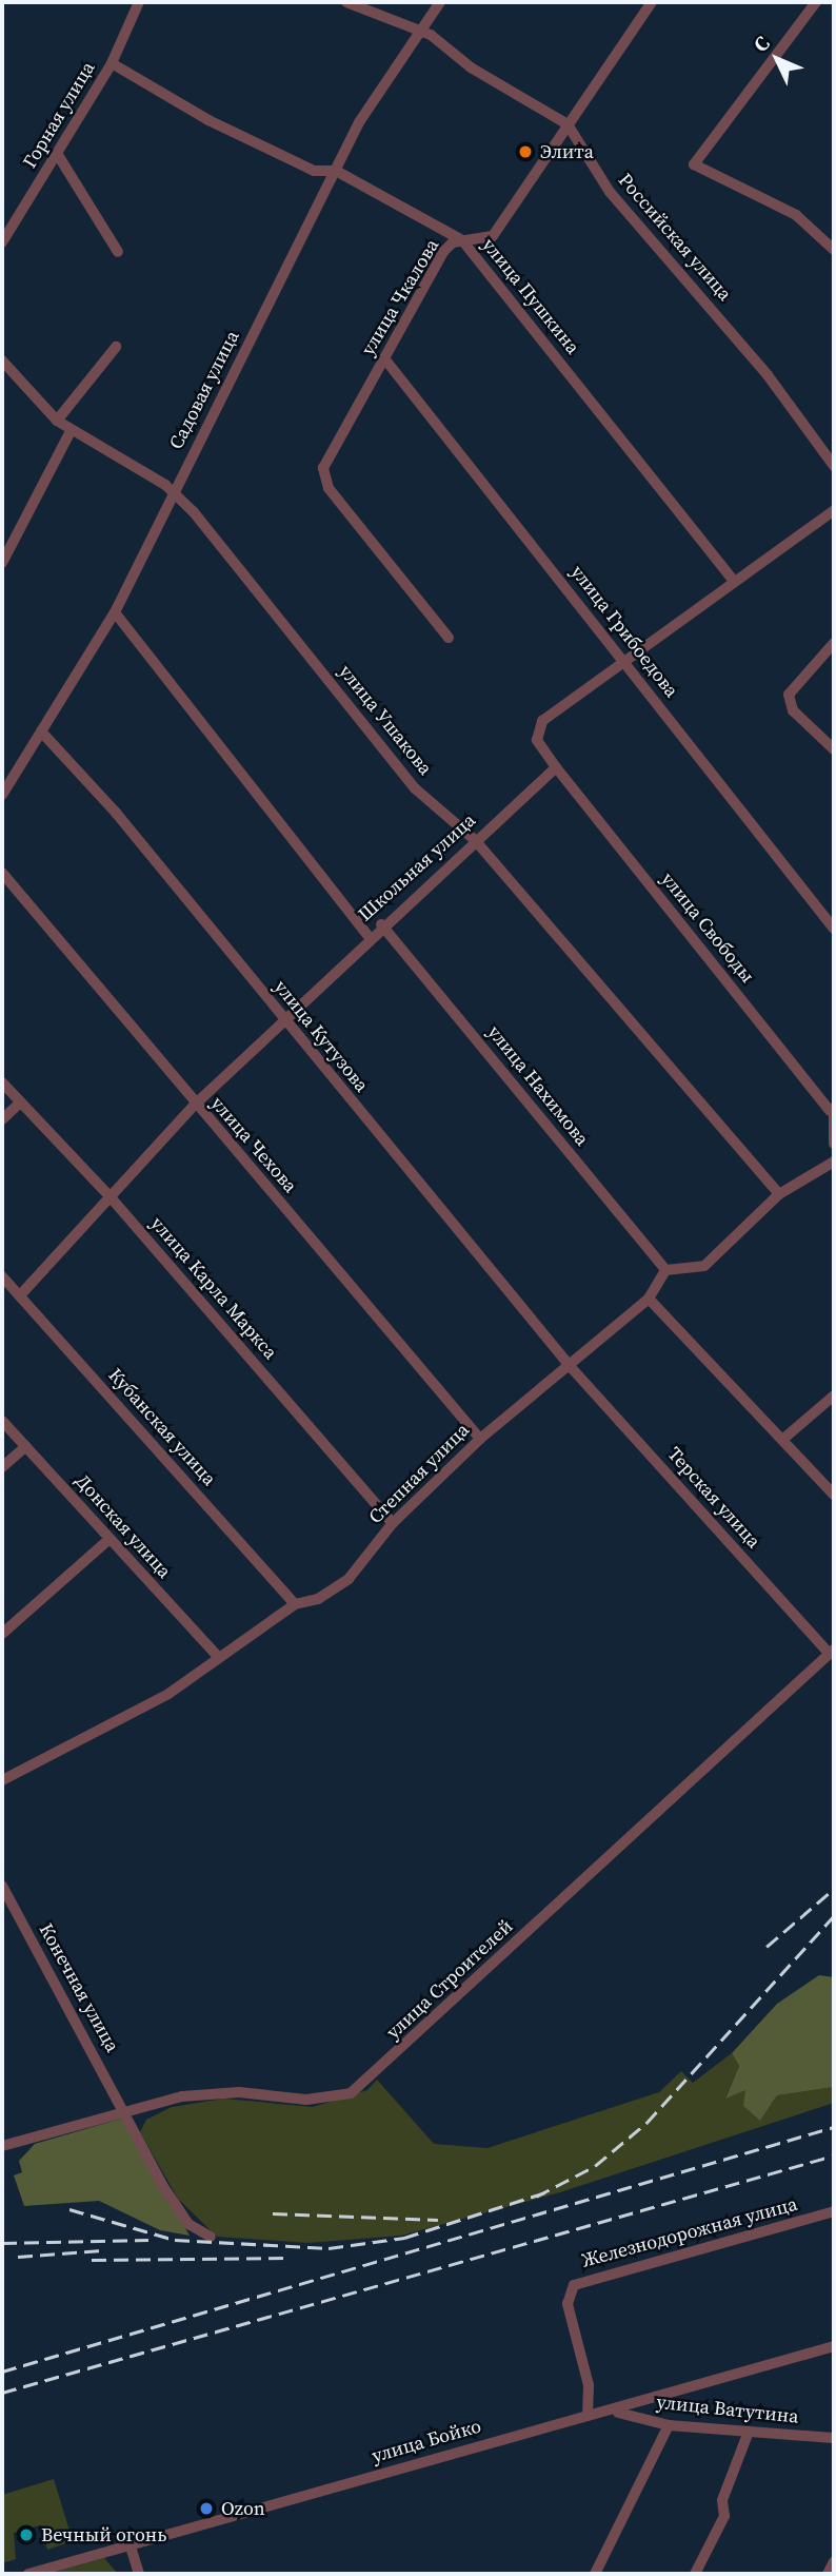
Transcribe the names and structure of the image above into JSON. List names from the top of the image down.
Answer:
{
  "streets": {
    "street": [
      "Горная улица",
      "Российская улица",
      "улица Пушкина",
      "улица Чкалова",
      "Садовая улица",
      "улица Грибоедова",
      "улица Ушакова",
      "Школьная улица",
      "улица Свободы",
      "улица Кутузова",
      "улица Нахимова",
      "улица Чехова",
      "улица Карла Маркса",
      "Кубанская улица",
      "Степная улица",
      "Терская улица",
      "Донская улица",
      "улица Строителей",
      "Конечная улица",
      "Железнодорожная улица",
      "улица Ватутина",
      "улица Бойко"
    ]
  },
  "crossings": [
    ["Горная улица", "улица Пушкина"],
    ["Российская улица", "улица Чкалова"],
    ["Российская улица", "Садовая улица"],
    ["улица Пушкина", "улица Чкалова"],
    ["улица Пушкина", "Садовая улица"],
    ["улица Чкалова", "улица Грибоедова"],
    ["Садовая улица", "улица Ушакова"],
    ["Садовая улица", "улица Кутузова"],
    ["улица Ушакова", "Школьная улица"],
    ["Школьная улица", "улица Свободы"],
    ["Школьная улица", "улица Кутузова"],
    ["Школьная улица", "улица Нахимова"],
    ["Школьная улица", "улица Чехова"],
    ["Школьная улица", "улица Карла Маркса"],
    ["Школьная улица", "Кубанская улица"],
    ["улица Кутузова", "Степная улица"],
    ["улица Кутузова", "Терская улица"],
    ["улица Нахимова", "Степная улица"],
    ["улица Чехова", "Степная улица"],
    ["улица Карла Маркса", "Степная улица"],
    ["Кубанская улица", "Степная улица"],
    ["Степная улица", "Терская улица"],
    ["Степная улица", "Донская улица"],
    ["Терская улица", "улица Строителей"],
    ["улица Строителей", "Конечная улица"],
    ["Железнодорожная улица", "улица Бойко"],
    ["улица Ватутина", "улица Бойко"]
  ],
  "places": ["Элита", "Ozon", "Вечный огонь"],
  "north": "top left"
}
